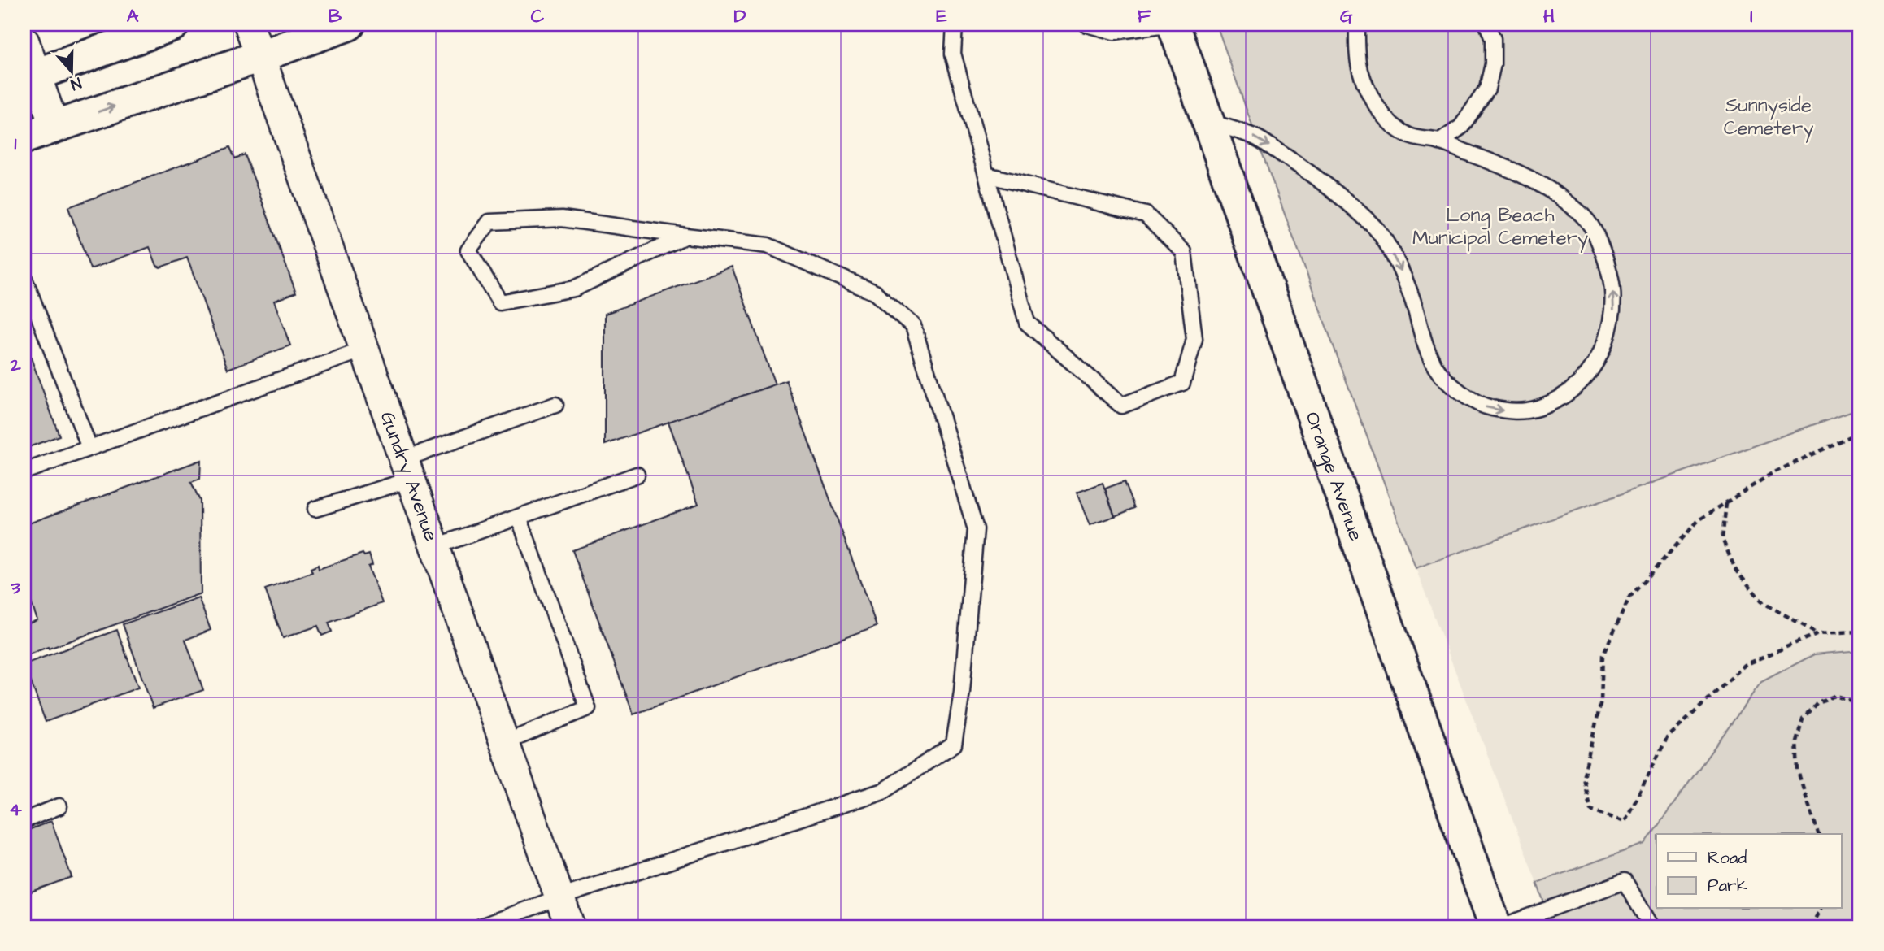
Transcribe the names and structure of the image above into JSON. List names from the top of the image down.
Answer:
{
  "streets": {
    "main road": ["Orange Avenue"],
    "street": ["Gundry Avenue"]
  },
  "parks": ["Sunnyside Cemetery", "Long Beach Municipal Cemetery"],
  "legend": ["Road", "Park"],
  "north": "bottom",
  "grid": {
    "columns": [
      "A",
      "B",
      "C",
      "D",
      "E",
      "F",
      "G",
      "H",
      "I"
    ],
    "rows": [
      "1",
      "2",
      "3",
      "4"
    ]
  }
}
